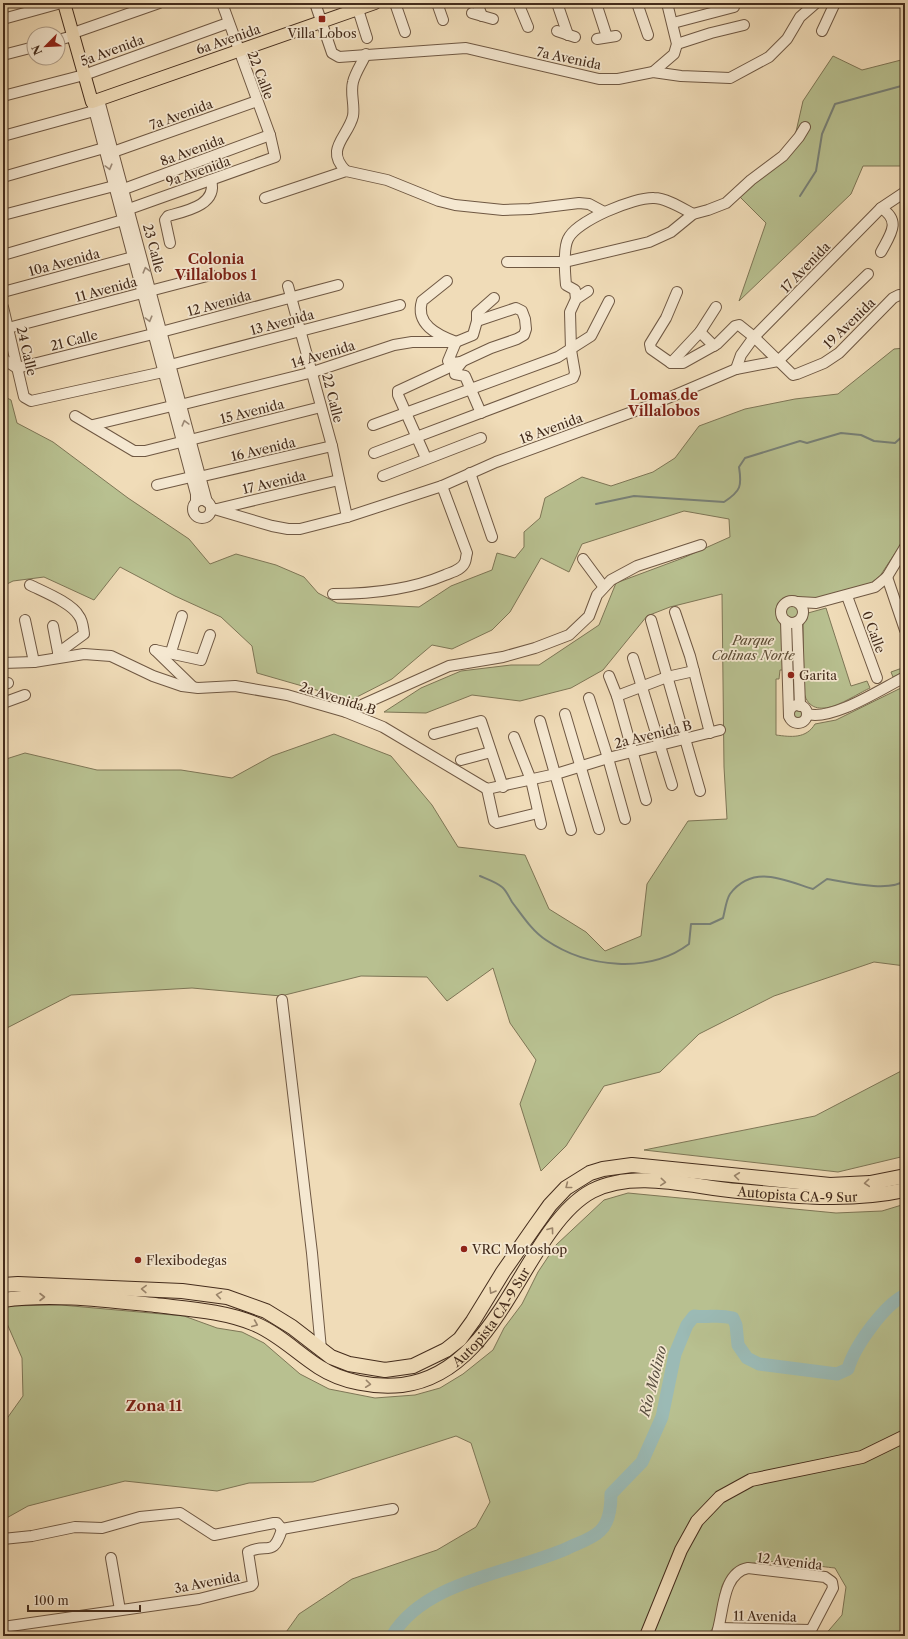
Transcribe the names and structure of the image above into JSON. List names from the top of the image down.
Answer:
{
  "streets": {
    "highway": ["Autopista CA-9 Sur"],
    "main road": ["6a Avenida", "23 Calle"],
    "street": [
      "5a Avenida",
      "7a Avenida",
      "22 Calle",
      "8a Avenida",
      "9a Avenida",
      "10a Avenida",
      "17 Avenida",
      "11 Avenida",
      "12 Avenida",
      "13 Avenida",
      "19 Avenida",
      "21 Calle",
      "24 Calle",
      "14 Avenida",
      "15 Avenida",
      "18 Avenida",
      "16 Avenida",
      "0 Calle",
      "2a Avenida B",
      "3a Avenida"
    ]
  },
  "crossings": [
    ["6a Avenida", "7a Avenida"],
    ["6a Avenida", "22 Calle"],
    ["6a Avenida", "23 Calle"],
    ["5a Avenida", "22 Calle"],
    ["5a Avenida", "23 Calle"],
    ["7a Avenida", "22 Calle"],
    ["7a Avenida", "23 Calle"],
    ["22 Calle", "8a Avenida"],
    ["22 Calle", "9a Avenida"],
    ["22 Calle", "17 Avenida"],
    ["22 Calle", "12 Avenida"],
    ["22 Calle", "13 Avenida"],
    ["22 Calle", "14 Avenida"],
    ["22 Calle", "15 Avenida"],
    ["22 Calle", "18 Avenida"],
    ["22 Calle", "16 Avenida"],
    ["8a Avenida", "23 Calle"],
    ["9a Avenida", "23 Calle"],
    ["23 Calle", "10a Avenida"],
    ["23 Calle", "17 Avenida"],
    ["23 Calle", "11 Avenida"],
    ["23 Calle", "12 Avenida"],
    ["23 Calle", "13 Avenida"],
    ["23 Calle", "21 Calle"],
    ["23 Calle", "14 Avenida"],
    ["23 Calle", "15 Avenida"],
    ["23 Calle", "18 Avenida"],
    ["23 Calle", "16 Avenida"],
    ["17 Avenida", "18 Avenida"],
    ["11 Avenida", "12 Avenida"],
    ["11 Avenida", "24 Calle"],
    ["12 Avenida", "21 Calle"],
    ["13 Avenida", "24 Calle"],
    ["19 Avenida", "18 Avenida"],
    ["21 Calle", "24 Calle"],
    ["14 Avenida", "15 Avenida"]
  ],
  "districts": ["Colonia Villalobos 1", "Lomas de Villalobos", "Zona 11"],
  "water": ["Río Molino"],
  "parks": ["Parque Colinas Norte"],
  "places": {
    "transit": ["Villa Lobos"],
    "other": ["Garita", "VRC Motoshop", "Flexibodegas"]
  },
  "scale_bar": "100 m",
  "north": "bottom left"
}
